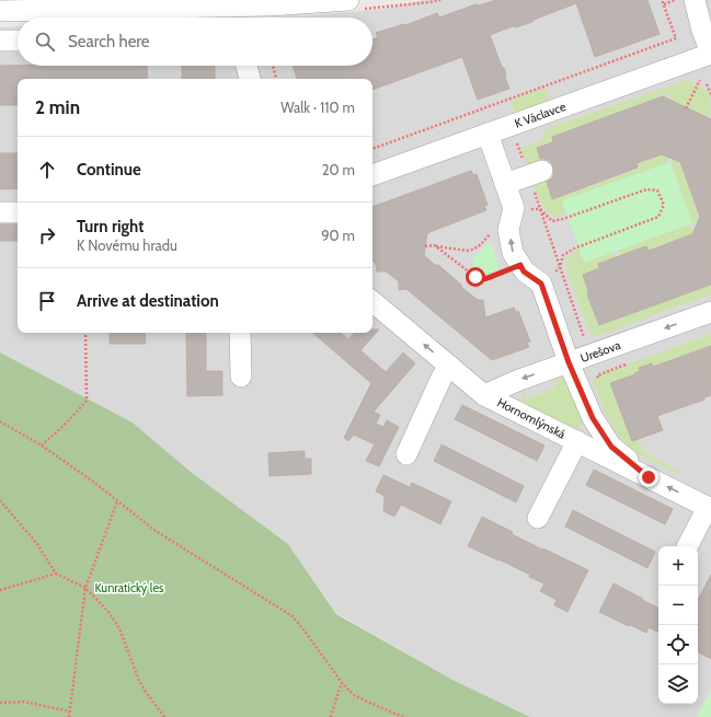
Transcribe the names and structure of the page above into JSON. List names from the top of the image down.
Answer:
{
  "streets": {
    "street": ["K Václavce", "Urešova", "Hornomlýnská"]
  },
  "crossings": [
    ["Urešova", "Hornomlýnská"]
  ],
  "one_way": ["Urešova"],
  "parks": ["Kunratický les"],
  "page": {
    "search": "Search here",
    "heading": ["2 min", "Walk · 110 m"],
    "list": [
      ["Continue", "20 m"],
      ["Turn right", "K Novému hradu", "90 m"],
      "Arrive at destination"
    ],
    "map_buttons": ["+", "−"]
  }
}
